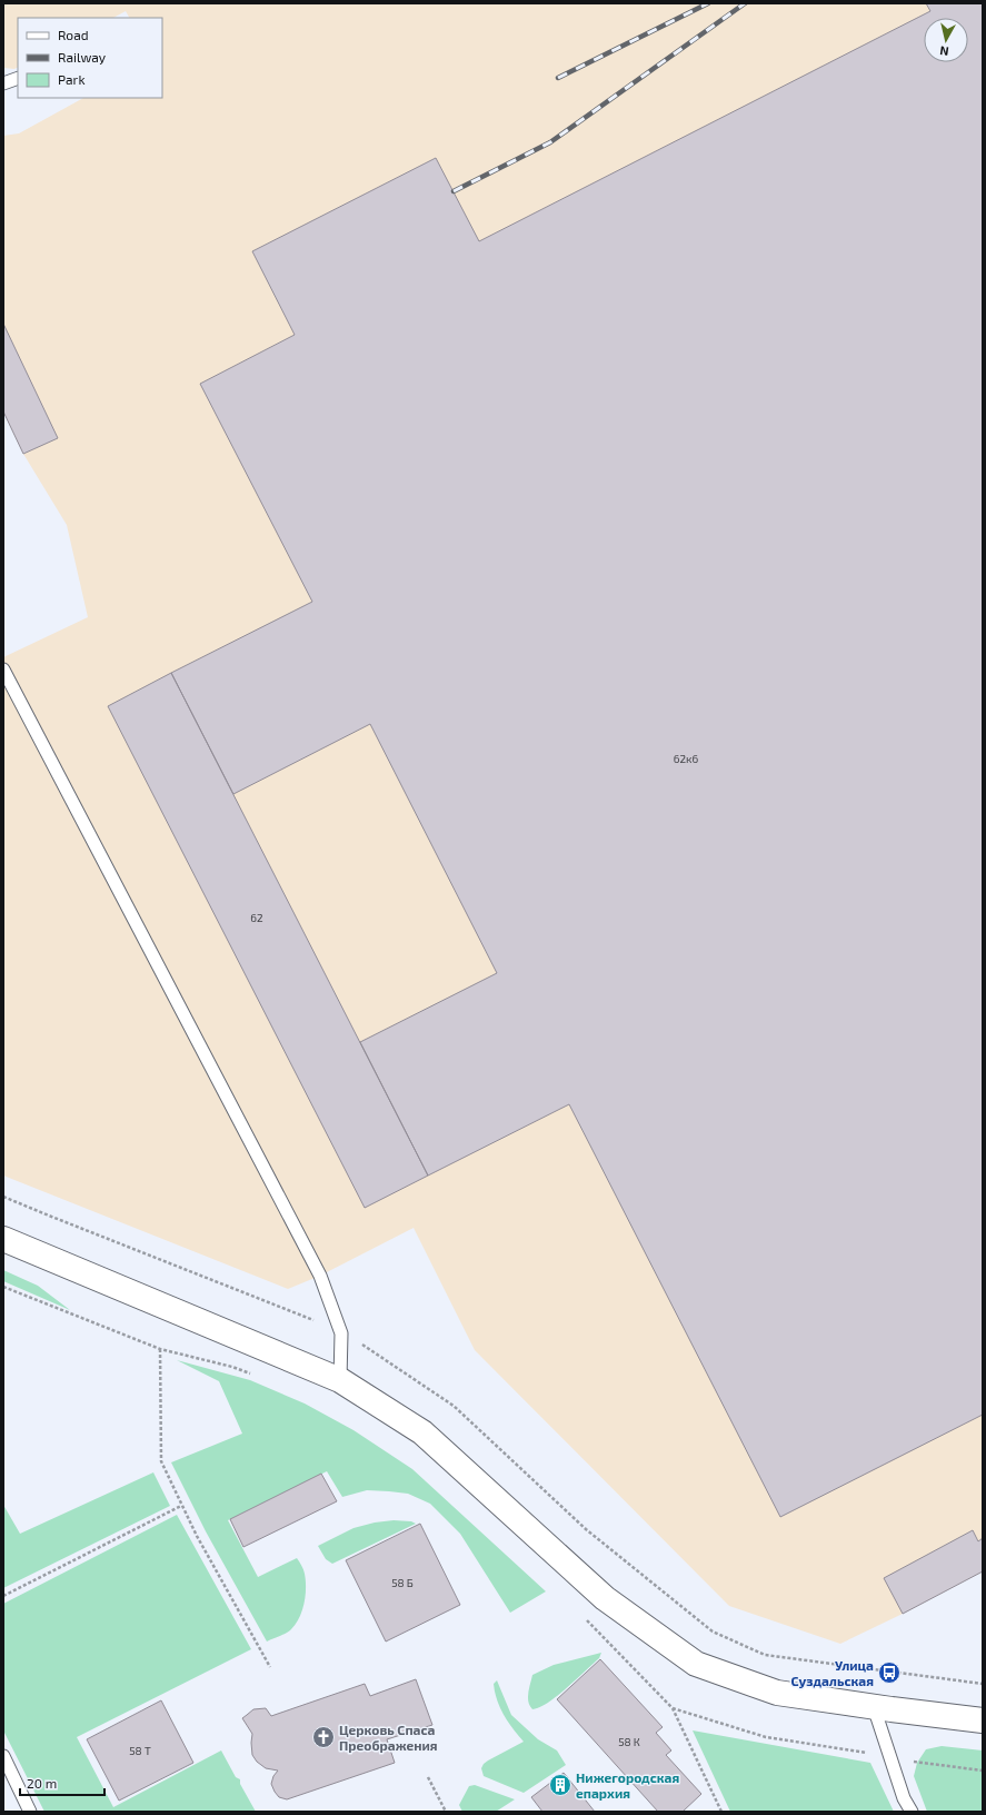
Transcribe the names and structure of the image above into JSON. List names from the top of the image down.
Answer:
{
  "places": {
    "bus stop": ["Улица Суздальская"],
    "church": ["Церковь Спаса Преображения"],
    "building": ["Нижегородская епархия"]
  },
  "house_numbers": [
    "62к6",
    "62",
    "58 Б",
    "58 К",
    "58 Т"
  ],
  "legend": ["Road", "Railway", "Park"],
  "scale_bar": "20 m",
  "north": "bottom"
}
